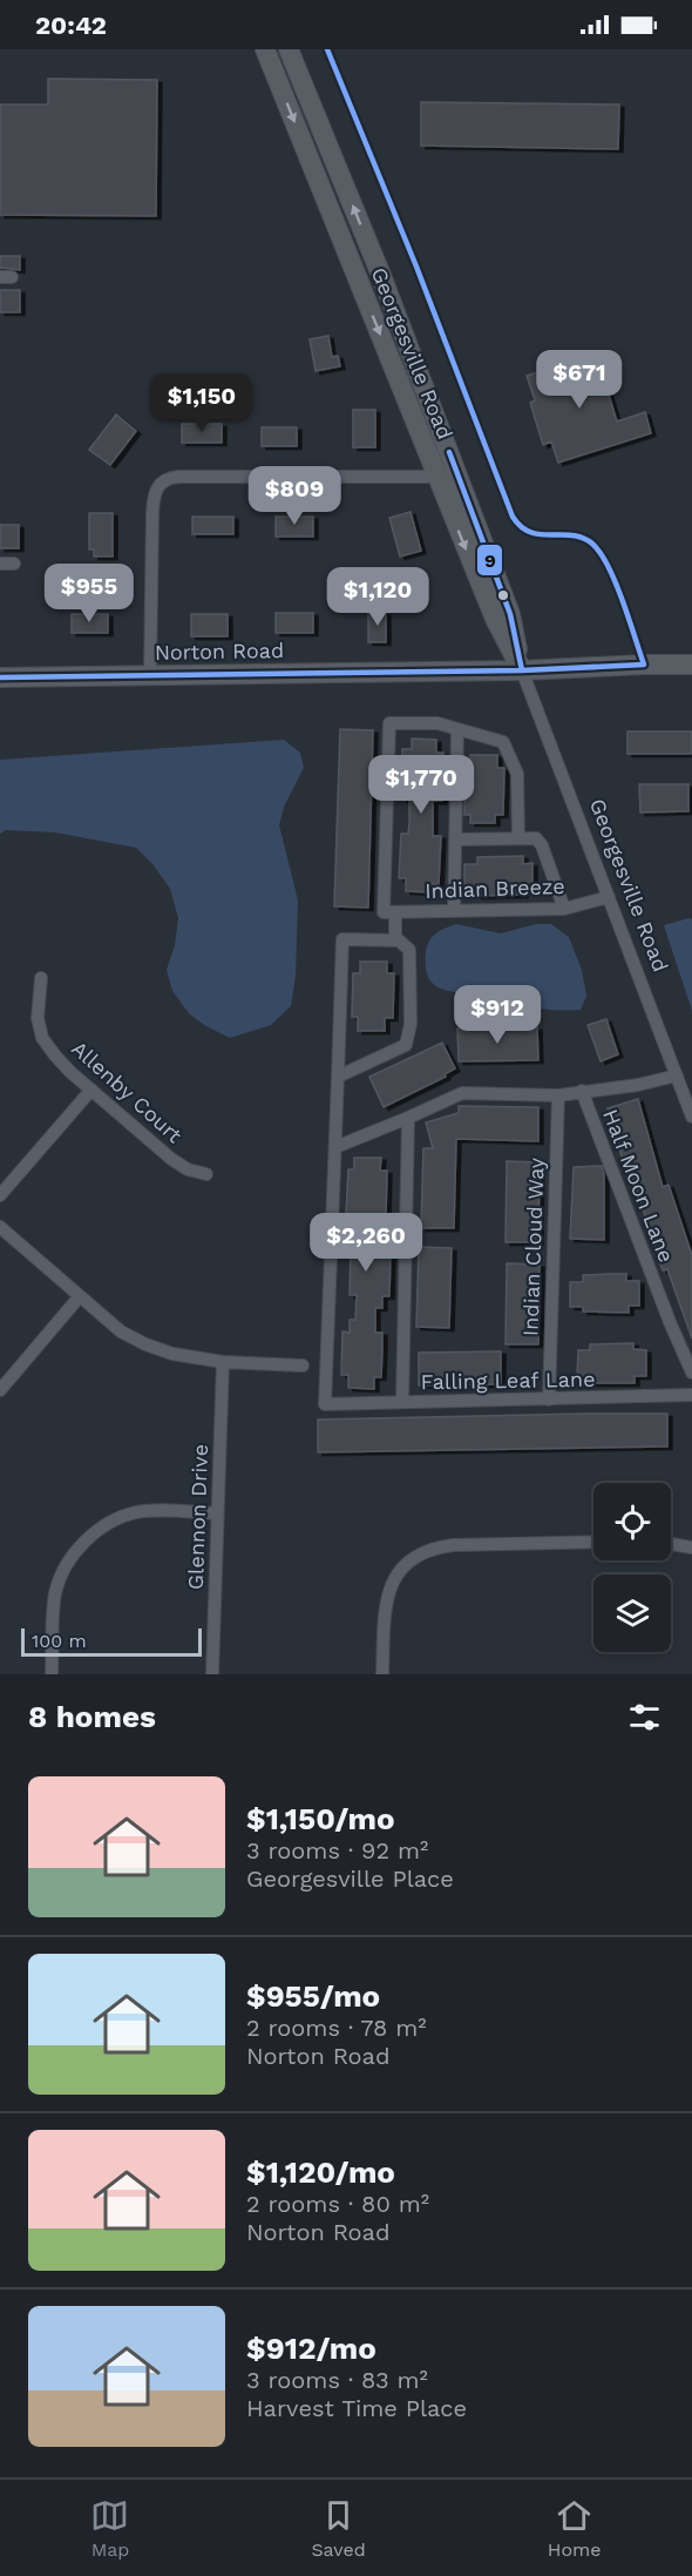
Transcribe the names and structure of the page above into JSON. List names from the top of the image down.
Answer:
{
  "streets": {
    "main road": ["Georgesville Road", "Norton Road"],
    "street": [
      "Indian Breeze",
      "Allenby Court",
      "Half Moon Lane",
      "Indian Cloud Way",
      "Falling Leaf Lane",
      "Glennon Drive"
    ]
  },
  "crossings": [
    ["Georgesville Road", "Norton Road"],
    ["Georgesville Road", "Indian Breeze"],
    ["Indian Cloud Way", "Falling Leaf Lane"]
  ],
  "lines": ["transit line 9"],
  "scale_bar": "100 m",
  "page": {
    "status": "20:42",
    "price": [
      "$671",
      "$1,150",
      "$809",
      "$955",
      "$1,120",
      "$1,770",
      "$912",
      "$2,260"
    ],
    "scale": "100 m",
    "heading": "8 homes",
    "list": [
      {
        "name": "$1,150/mo",
        "note": "3 rooms · 92 m² · Georgesville Place"
      },
      {
        "name": "$955/mo",
        "note": "2 rooms · 78 m² · Norton Road"
      },
      {
        "name": "$1,120/mo",
        "note": "2 rooms · 80 m² · Norton Road"
      },
      {
        "name": "$912/mo",
        "note": "3 rooms · 83 m² · Harvest Time Place"
      }
    ],
    "tabs": ["Map", "Saved", "Home"]
  }
}
